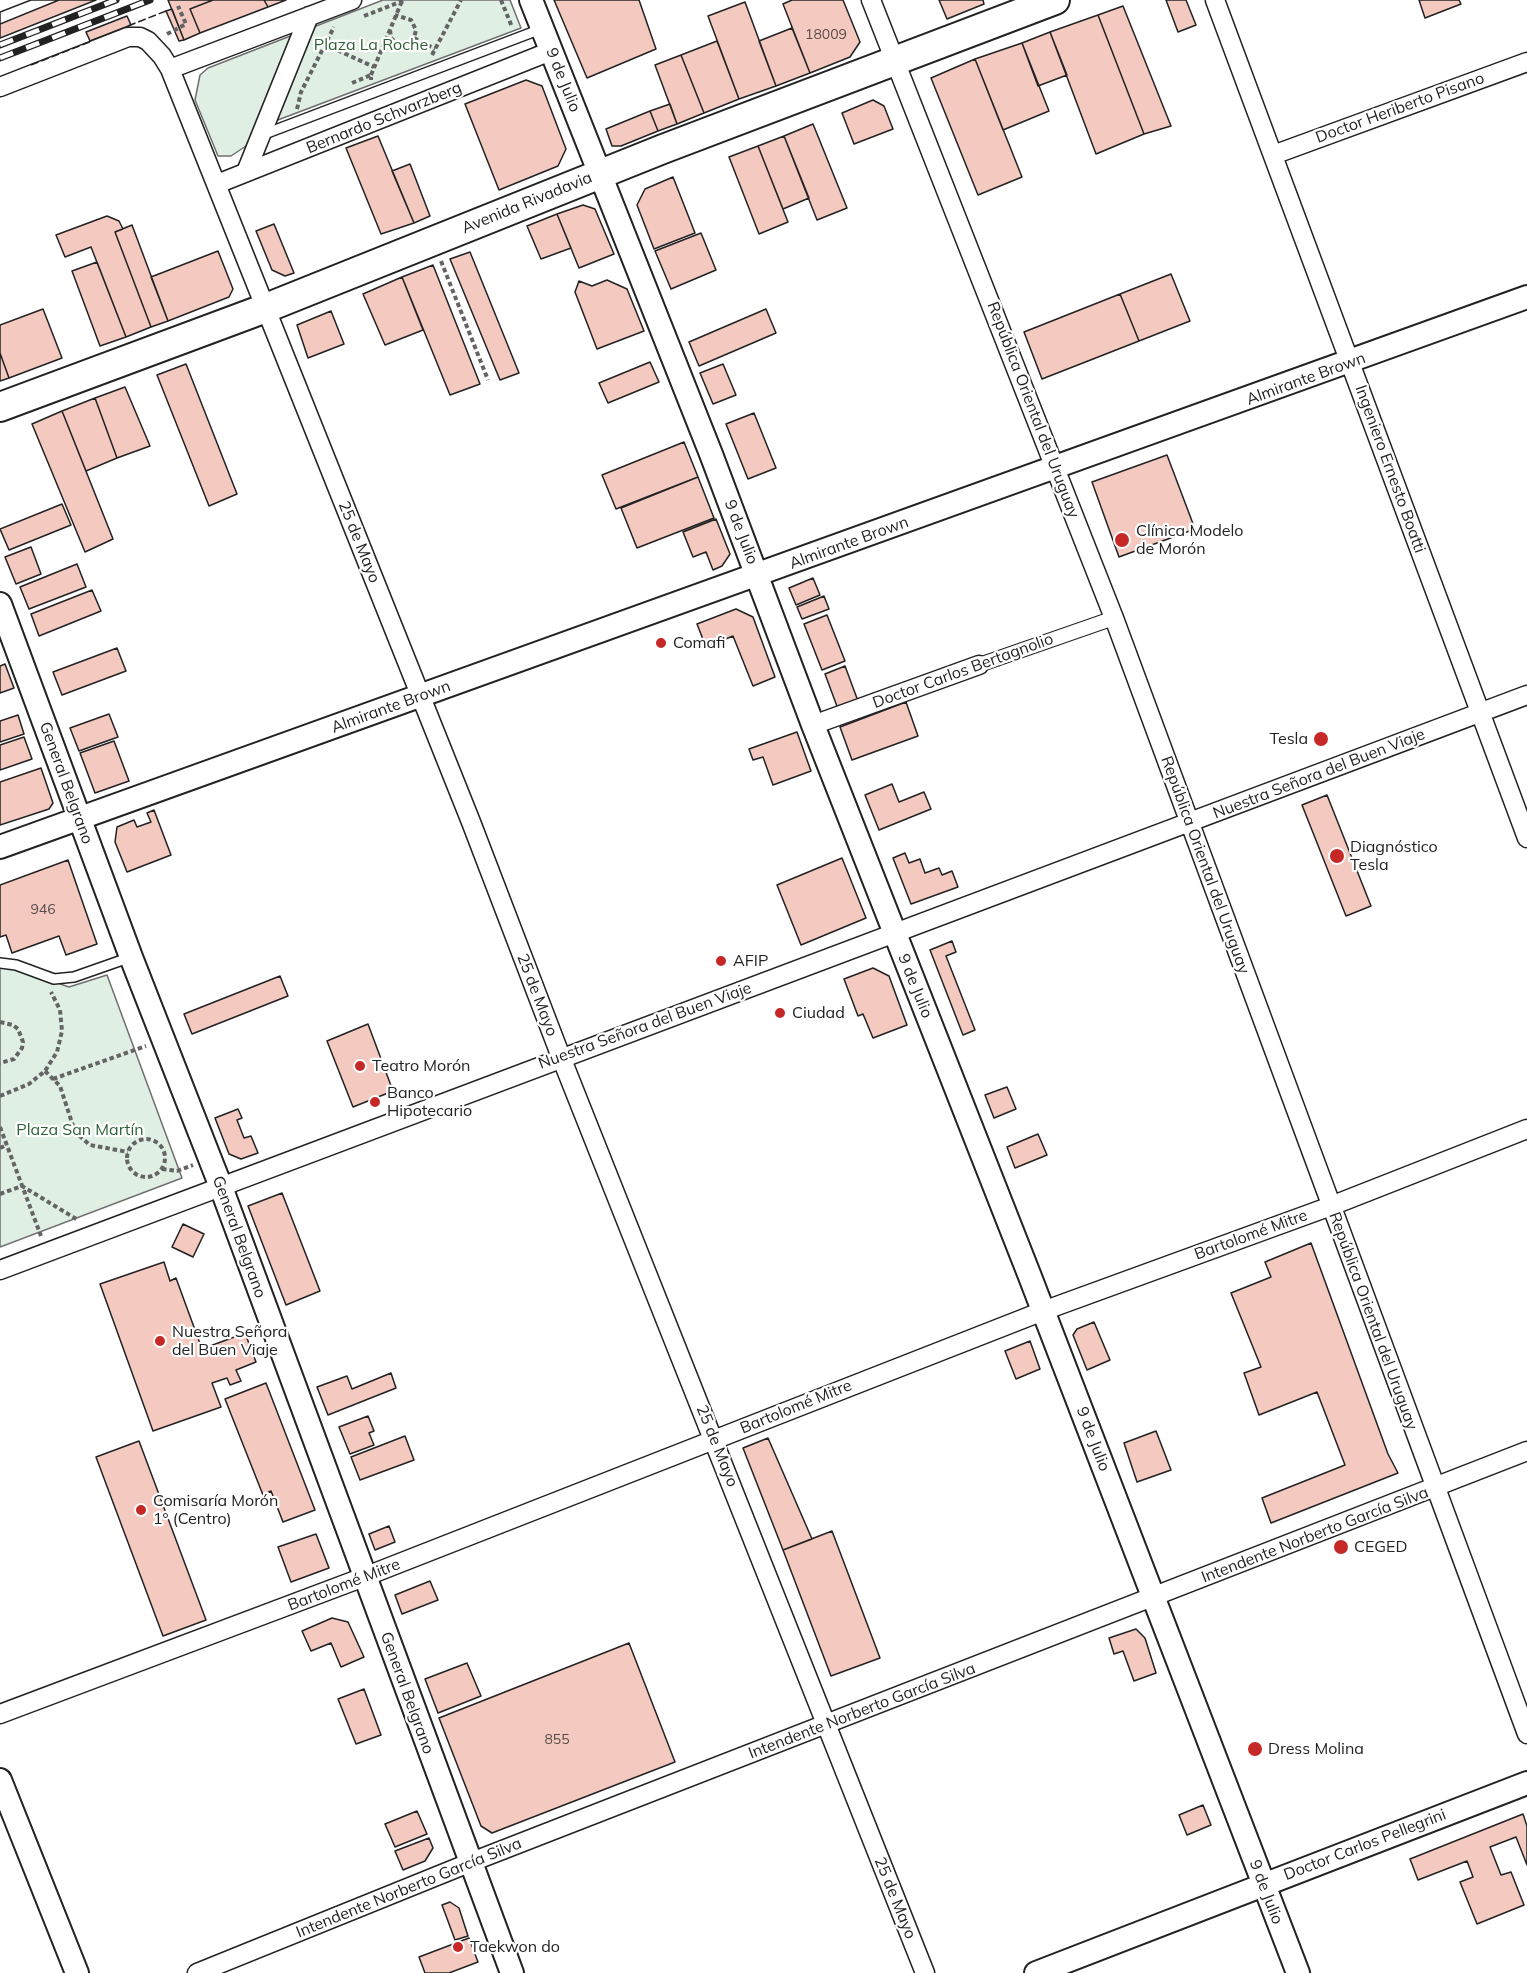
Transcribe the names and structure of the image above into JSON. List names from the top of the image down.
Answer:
{
  "streets": {
    "main road": ["Avenida Rivadavia"],
    "street": [
      "9 de Julio",
      "Doctor Heriberto Pisano",
      "Bernardo Schvarzberg",
      "Almirante Brown",
      "República Oriental del Uruguay",
      "Ingeniero Ernesto Boatti",
      "25 de Mayo",
      "Doctor Carlos Bertagnolio",
      "Nuestra Señora del Buen Viaje",
      "General Belgrano",
      "Bartolomé Mitre",
      "Intendente Norberto García Silva",
      "Doctor Carlos Pellegrini"
    ]
  },
  "crossings": [
    ["9 de Julio", "Bernardo Schvarzberg"],
    ["9 de Julio", "Avenida Rivadavia"],
    ["9 de Julio", "Almirante Brown"],
    ["9 de Julio", "Doctor Carlos Bertagnolio"],
    ["9 de Julio", "Nuestra Señora del Buen Viaje"],
    ["9 de Julio", "Bartolomé Mitre"],
    ["9 de Julio", "Intendente Norberto García Silva"],
    ["9 de Julio", "Doctor Carlos Pellegrini"],
    ["Doctor Heriberto Pisano", "Ingeniero Ernesto Boatti"],
    ["Bernardo Schvarzberg", "25 de Mayo"],
    ["Avenida Rivadavia", "República Oriental del Uruguay"],
    ["Avenida Rivadavia", "25 de Mayo"],
    ["Almirante Brown", "República Oriental del Uruguay"],
    ["Almirante Brown", "Ingeniero Ernesto Boatti"],
    ["Almirante Brown", "25 de Mayo"],
    ["Almirante Brown", "General Belgrano"],
    ["República Oriental del Uruguay", "Doctor Carlos Bertagnolio"],
    ["República Oriental del Uruguay", "Nuestra Señora del Buen Viaje"],
    ["República Oriental del Uruguay", "Bartolomé Mitre"],
    ["República Oriental del Uruguay", "Intendente Norberto García Silva"],
    ["Ingeniero Ernesto Boatti", "Nuestra Señora del Buen Viaje"],
    ["25 de Mayo", "Nuestra Señora del Buen Viaje"],
    ["25 de Mayo", "Bartolomé Mitre"],
    ["25 de Mayo", "Intendente Norberto García Silva"],
    ["Nuestra Señora del Buen Viaje", "General Belgrano"],
    ["General Belgrano", "Bartolomé Mitre"],
    ["General Belgrano", "Intendente Norberto García Silva"]
  ],
  "parks": ["Plaza La Roche", "Plaza San Martín"],
  "places": [
    "Clínica Modelo de Morón",
    "Comafi",
    "Tesla",
    "Diagnóstico Tesla",
    "AFIP",
    "Ciudad",
    "Teatro Morón",
    "Banco Hipotecario",
    "Nuestra Señora del Buen Viaje",
    "Comisaría Morón 1° (Centro)",
    "CEGED",
    "Dress Molina",
    "Taekwon do"
  ],
  "house_numbers": ["18009", "946", "855"]
}
